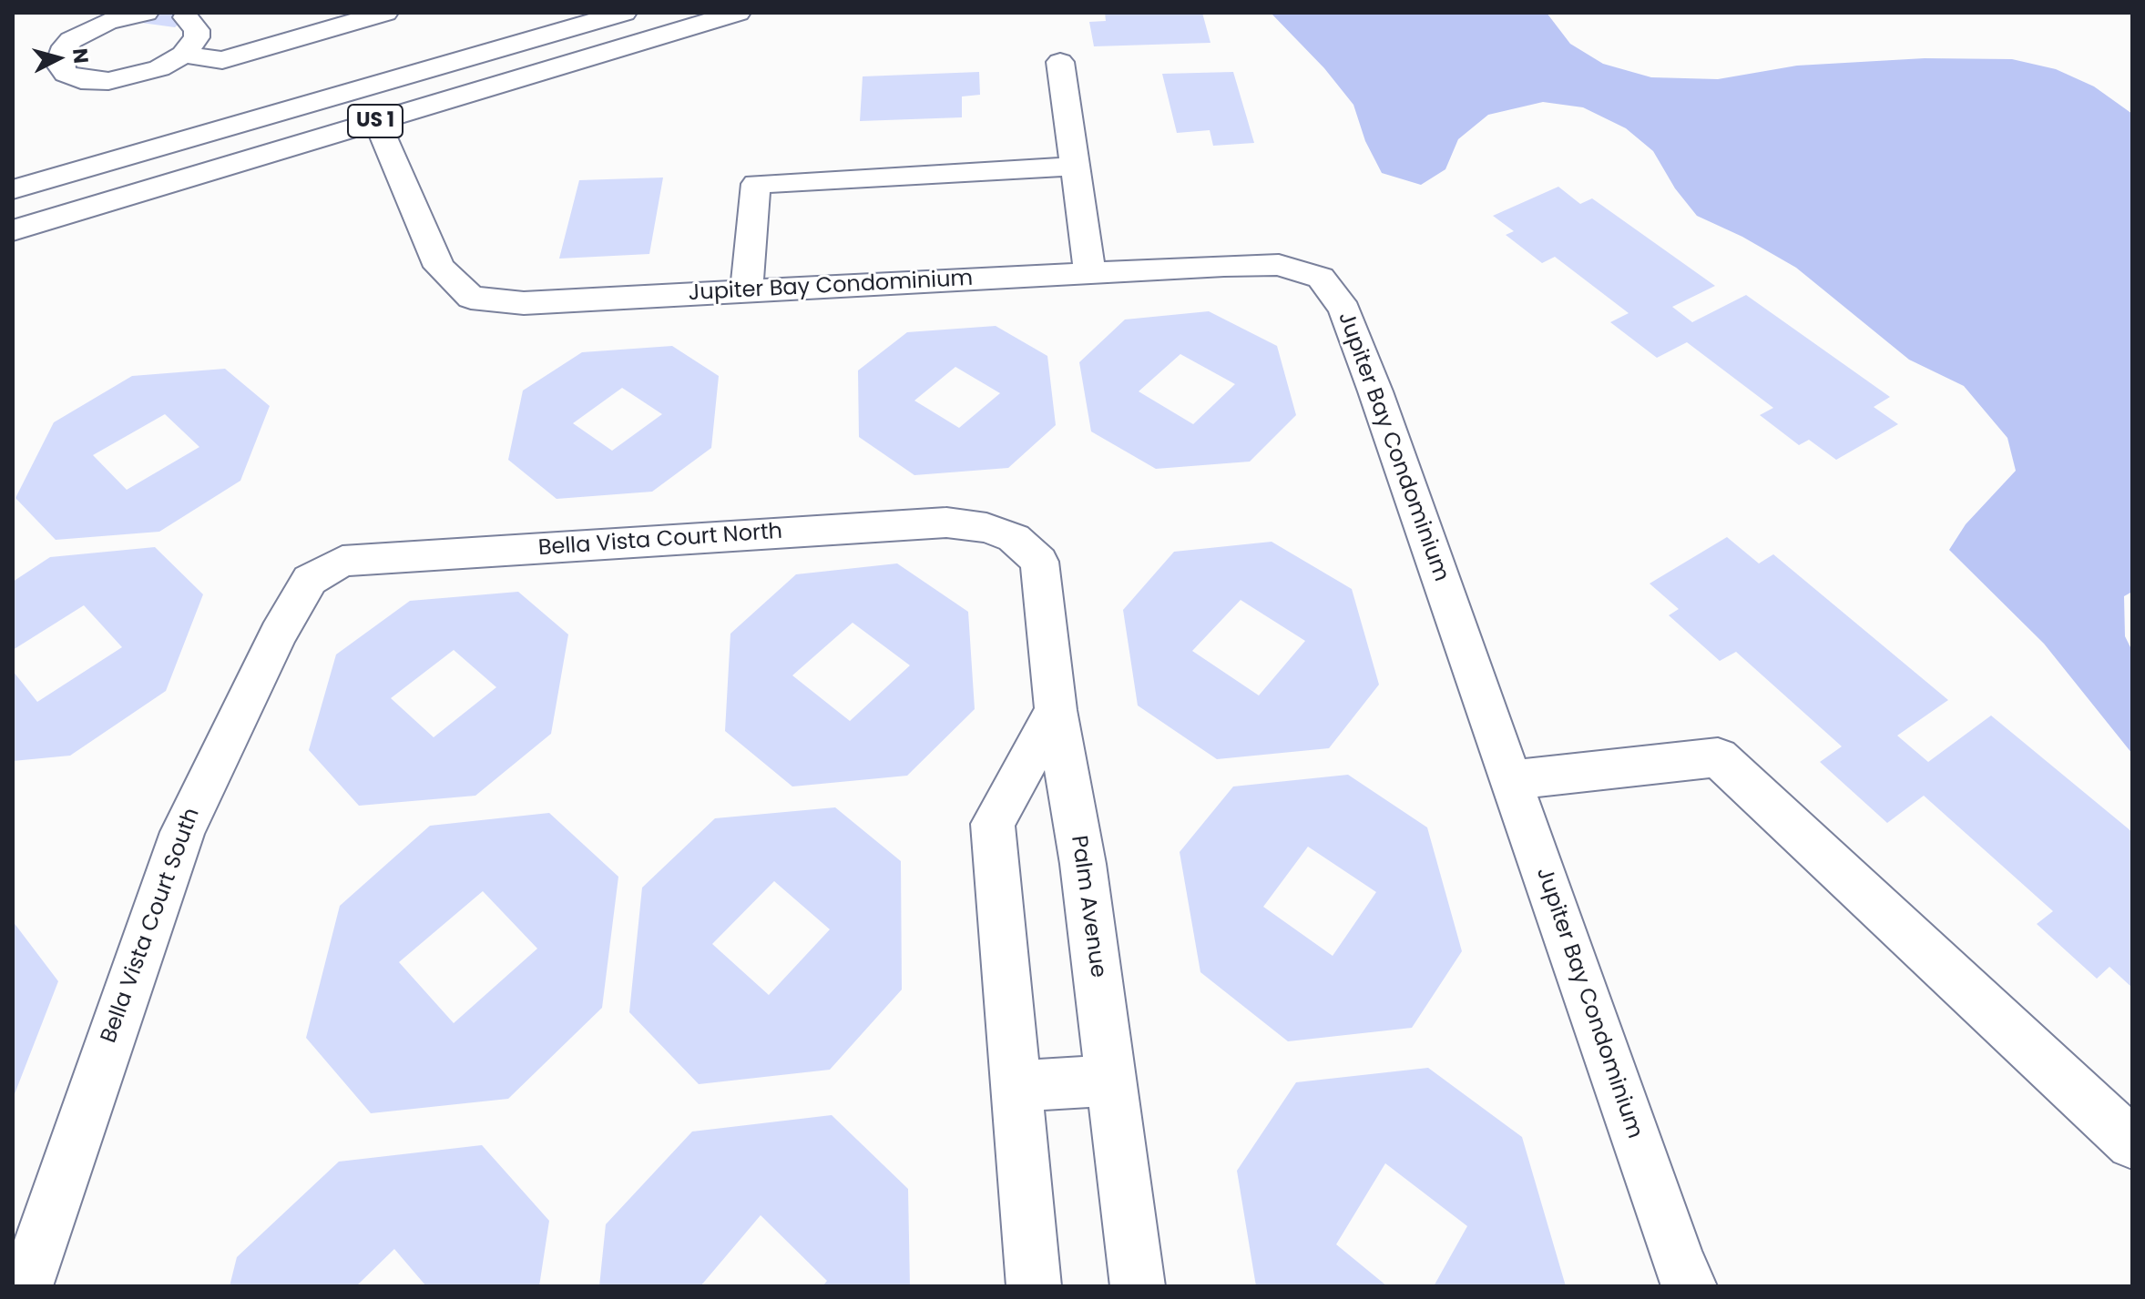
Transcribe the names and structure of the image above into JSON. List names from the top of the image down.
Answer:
{
  "streets": {
    "street": [
      "US 1",
      "Jupiter Bay Condominium",
      "Bella Vista Court North",
      "Palm Avenue",
      "Bella Vista Court South"
    ]
  },
  "crossings": [
    ["US 1", "Jupiter Bay Condominium"],
    ["Bella Vista Court North", "Palm Avenue"],
    ["Bella Vista Court North", "Bella Vista Court South"]
  ],
  "north": "right"
}
